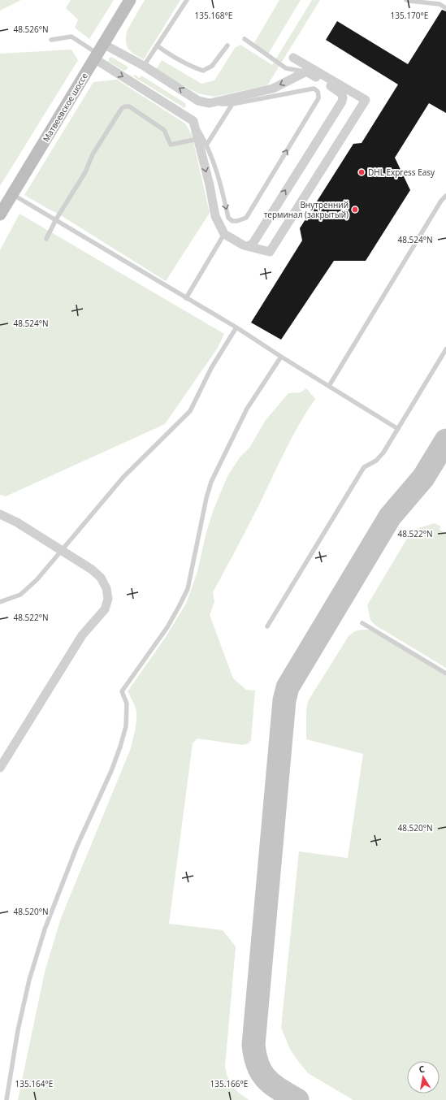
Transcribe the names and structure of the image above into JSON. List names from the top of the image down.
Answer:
{
  "streets": {
    "main road": ["Матвеевское шоссе"]
  },
  "places": ["DHL Express Easy", "Внутренний терминал (закрытый)"],
  "north": "top",
  "coordinates": [
    "135.170°E",
    "135.168°E",
    "48.526°N",
    "48.524°N",
    "48.522°N",
    "48.520°N",
    "135.164°E",
    "135.166°E"
  ]
}
